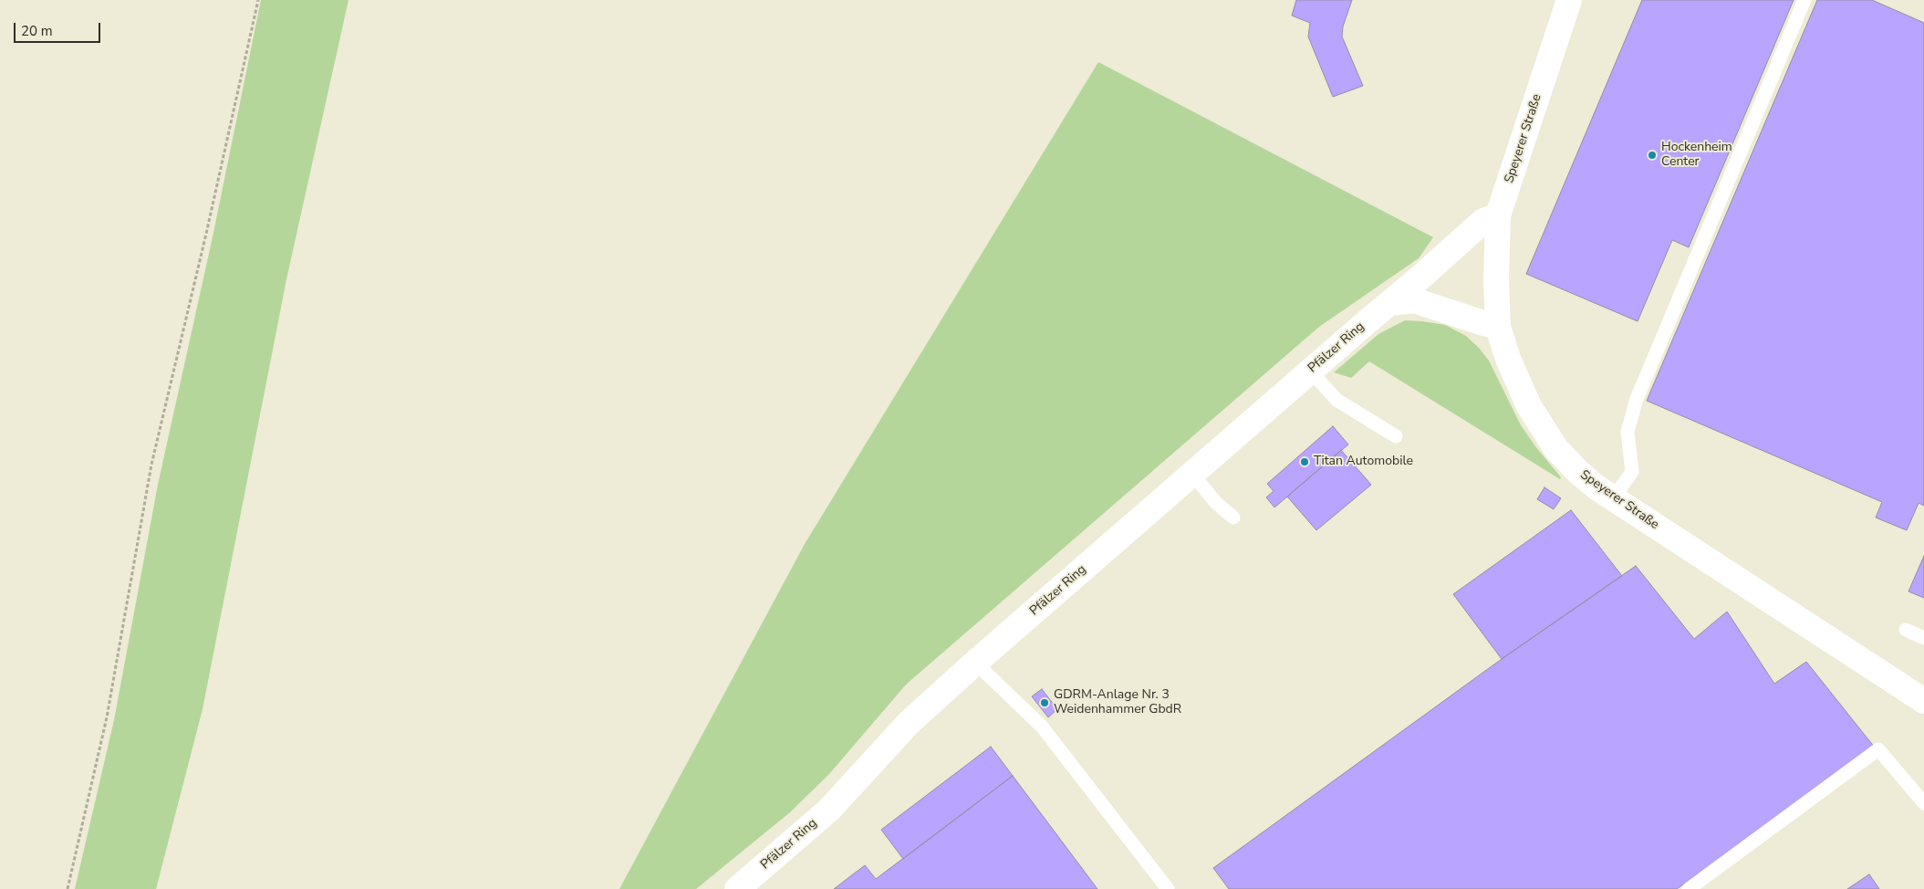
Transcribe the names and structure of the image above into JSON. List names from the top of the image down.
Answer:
{
  "streets": {
    "street": ["Speyerer Straße", "Pfälzer Ring"]
  },
  "crossings": [
    ["Speyerer Straße", "Pfälzer Ring"]
  ],
  "places": ["Hockenheim Center", "Titan Automobile", "GDRM-Anlage Nr. 3 Weidenhammer GbdR"],
  "scale_bar": "20 m"
}
